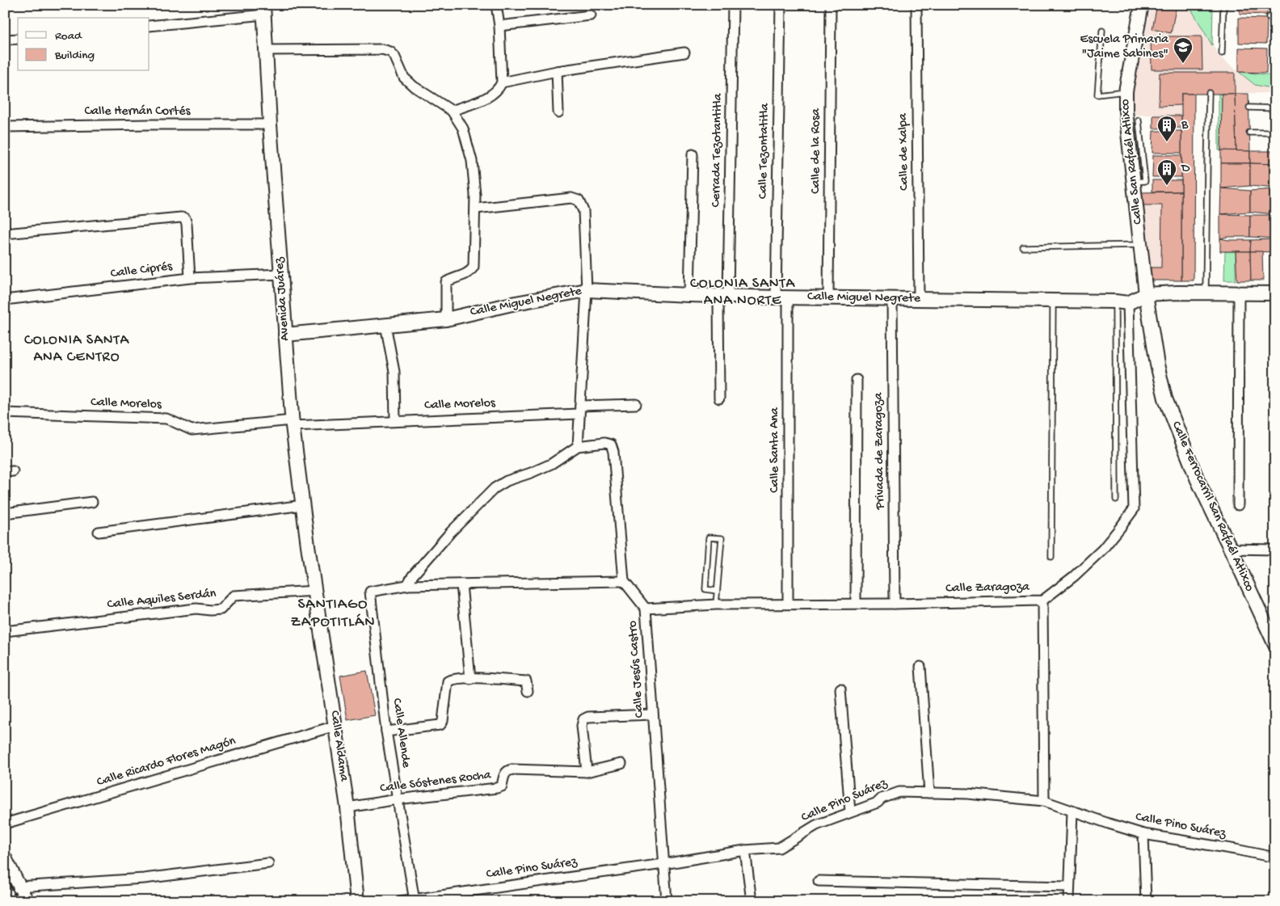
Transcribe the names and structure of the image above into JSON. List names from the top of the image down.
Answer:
{
  "streets": {
    "street": [
      "Calle Hernán Cortés",
      "Cerrada Tezotantitla",
      "Calle Tezontatitla",
      "Calle de la Rosa",
      "Calle de Xalpa",
      "Calle San Rafaél Atlixco",
      "Calle Ciprés",
      "Calle Miguel Negrete",
      "Avenida Juárez",
      "Calle Morelos",
      "Calle Santa Ana",
      "Privada de Zaragoza",
      "Calle Ferrocarril San Rafaél Atlixco",
      "Calle Zaragoza",
      "Calle Aquiles Serdán",
      "Calle Jesús Castro",
      "Calle Allende",
      "Calle Aldama",
      "Calle Ricardo Flores Magón",
      "Calle Sóstenes Rocha",
      "Calle Pino Suárez"
    ]
  },
  "crossings": [
    ["Calle Hernán Cortés", "Avenida Juárez"],
    ["Cerrada Tezotantitla", "Calle Miguel Negrete"],
    ["Calle Tezontatitla", "Calle Miguel Negrete"],
    ["Calle Tezontatitla", "Calle Santa Ana"],
    ["Calle de la Rosa", "Calle Miguel Negrete"],
    ["Calle de Xalpa", "Calle Miguel Negrete"],
    ["Calle San Rafaél Atlixco", "Calle Miguel Negrete"],
    ["Calle San Rafaél Atlixco", "Calle Ferrocarril San Rafaél Atlixco"],
    ["Calle Ciprés", "Avenida Juárez"],
    ["Calle Miguel Negrete", "Avenida Juárez"],
    ["Calle Miguel Negrete", "Calle Santa Ana"],
    ["Calle Miguel Negrete", "Privada de Zaragoza"],
    ["Calle Miguel Negrete", "Calle Ferrocarril San Rafaél Atlixco"],
    ["Calle Miguel Negrete", "Calle Zaragoza"],
    ["Avenida Juárez", "Calle Morelos"],
    ["Avenida Juárez", "Calle Aquiles Serdán"],
    ["Avenida Juárez", "Calle Aldama"],
    ["Calle Santa Ana", "Calle Zaragoza"],
    ["Privada de Zaragoza", "Calle Zaragoza"],
    ["Calle Zaragoza", "Calle Jesús Castro"],
    ["Calle Aquiles Serdán", "Calle Aldama"],
    ["Calle Jesús Castro", "Calle Pino Suárez"],
    ["Calle Allende", "Calle Sóstenes Rocha"],
    ["Calle Allende", "Calle Pino Suárez"],
    ["Calle Aldama", "Calle Ricardo Flores Magón"],
    ["Calle Aldama", "Calle Sóstenes Rocha"]
  ],
  "districts": ["COLONIA SANTA ANA NORTE", "COLONIA SANTA ANA CENTRO", "SANTIAGO ZAPOTITLÁN"],
  "places": {
    "school or university": ["Escuela Primaria \"Jaime Sabines\""],
    "building": ["B", "D"]
  },
  "legend": ["Road", "Building"]
}
